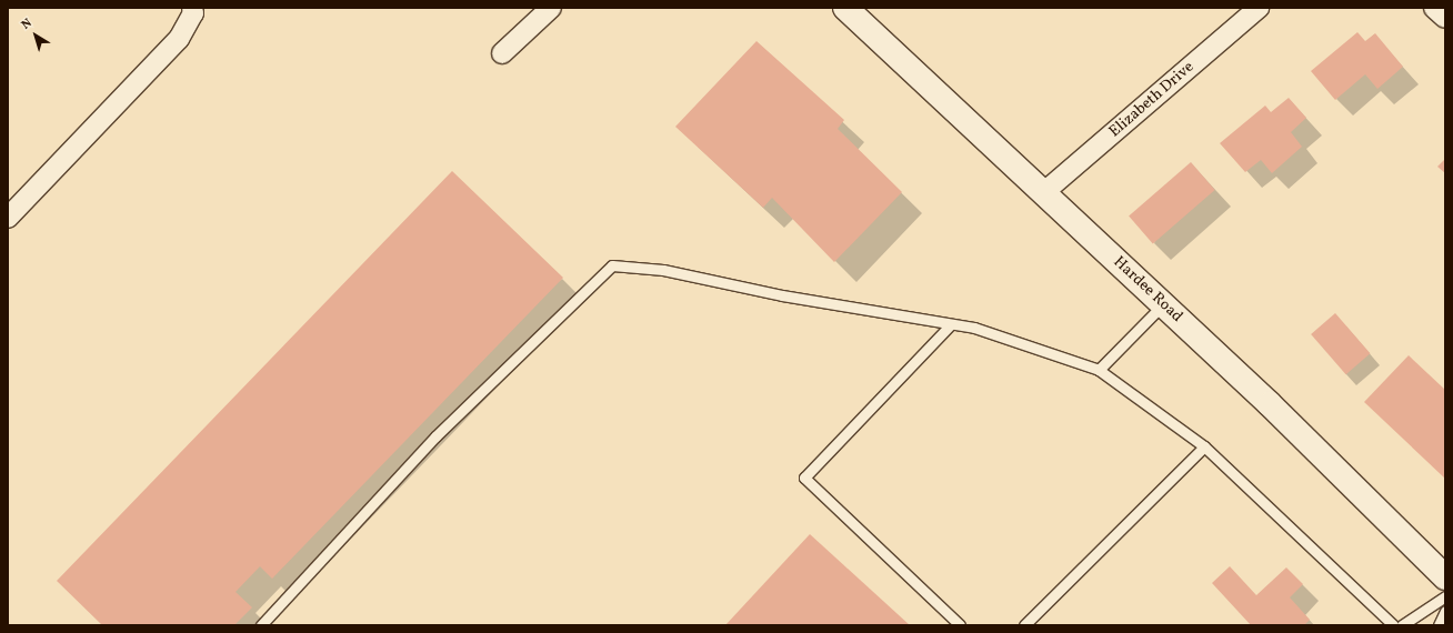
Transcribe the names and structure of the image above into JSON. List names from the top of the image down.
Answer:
{
  "streets": {
    "street": ["Elizabeth Drive", "Hardee Road"]
  },
  "crossings": [
    ["Elizabeth Drive", "Hardee Road"]
  ],
  "north": "top left"
}
